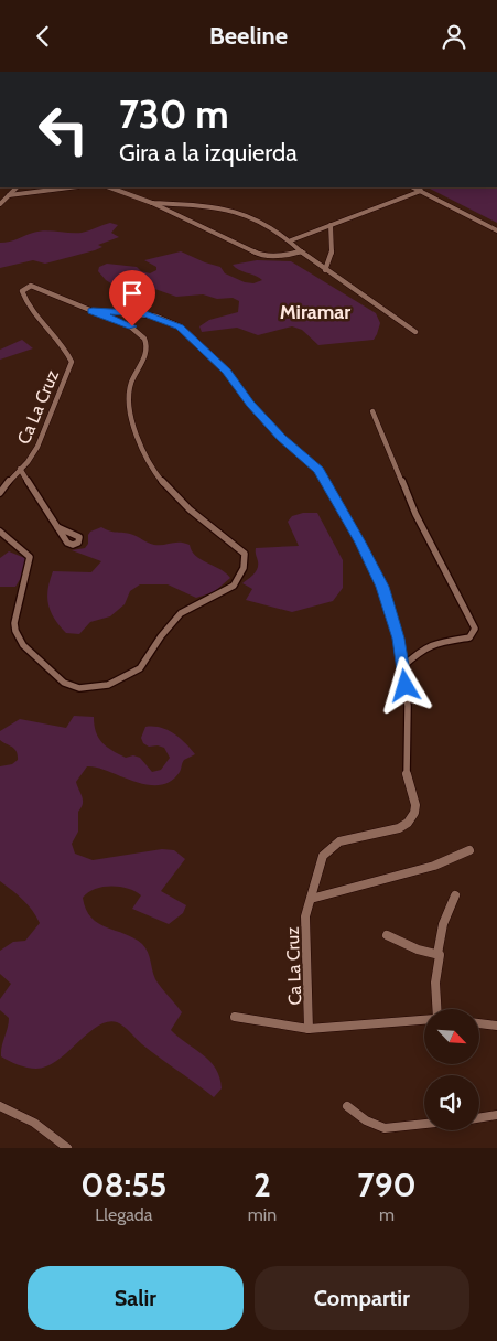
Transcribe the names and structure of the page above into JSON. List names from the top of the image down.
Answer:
{
  "streets": {
    "street": ["Ca La Cruz"]
  },
  "districts": ["Miramar"],
  "north": "bottom right",
  "page": {
    "header": "Beeline",
    "turn": ["730 m", "Gira a la izquierda"],
    "eta": [
      "08:55",
      "Llegada",
      "2",
      "min",
      "790",
      "m"
    ],
    "buttons": ["Salir", "Compartir"]
  }
}
